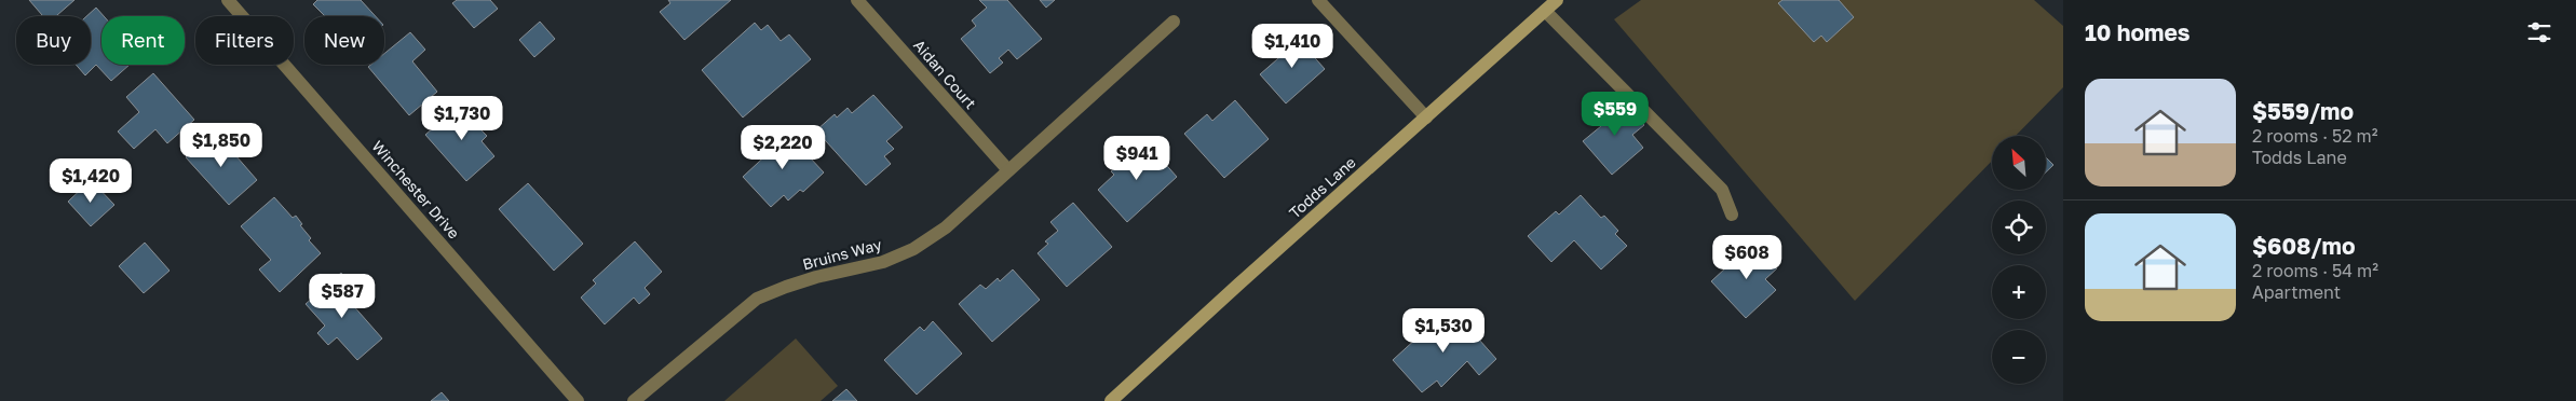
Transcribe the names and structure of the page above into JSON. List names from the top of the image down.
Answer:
{
  "streets": {
    "main road": ["Todds Lane"],
    "street": ["Aidan Court", "Winchester Drive", "Bruins Way"]
  },
  "crossings": [
    ["Aidan Court", "Bruins Way"]
  ],
  "north": "top left",
  "page": {
    "heading": "10 homes",
    "chip": [
      "Buy",
      "Rent",
      "Filters",
      "New"
    ],
    "price": [
      "$1,410",
      "$559",
      "$1,730",
      "$1,850",
      "$2,220",
      "$941",
      "$1,420",
      "$608",
      "$587",
      "$1,530"
    ],
    "list": [
      {
        "name": "$559/mo",
        "note": "2 rooms · 52 m² · Todds Lane"
      },
      {
        "name": "$608/mo",
        "note": "2 rooms · 54 m² · Apartment"
      }
    ],
    "map_buttons": ["+", "−"]
  }
}
